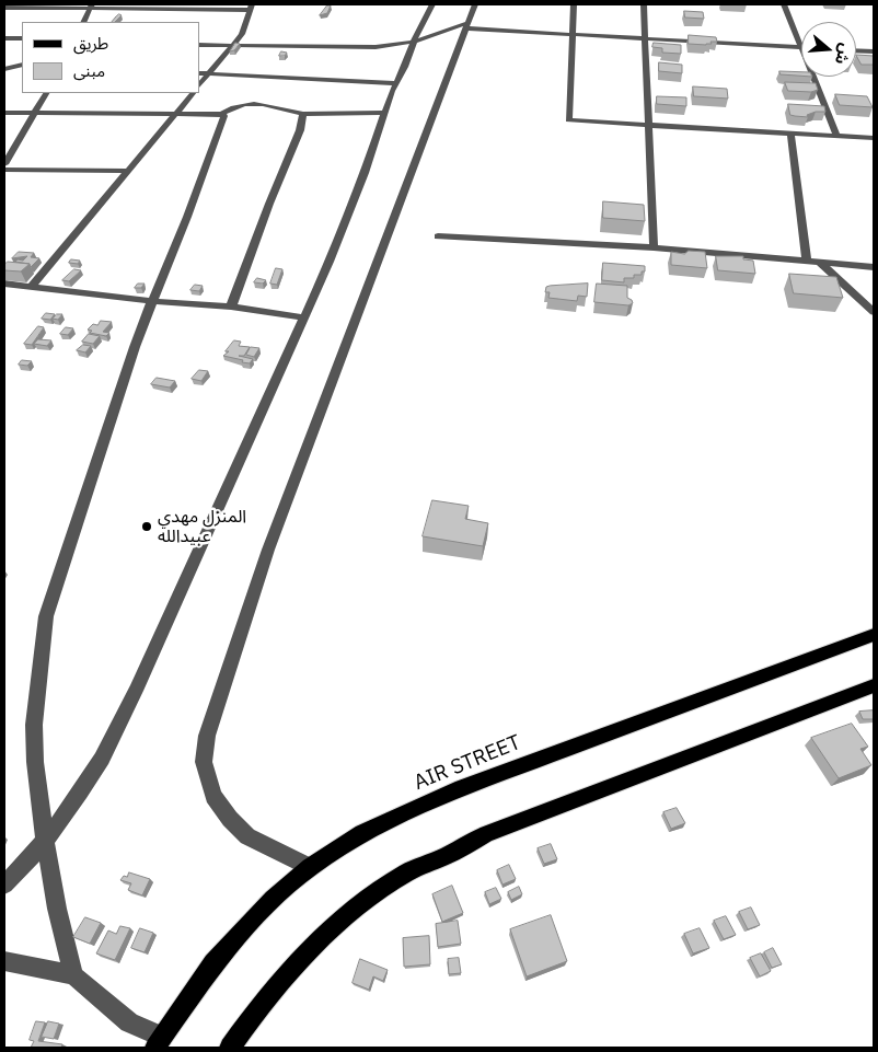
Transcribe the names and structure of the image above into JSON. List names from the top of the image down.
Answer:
{
  "streets": {
    "main road": ["AIR STREET"]
  },
  "places": ["المنزل مهدي عبيدالله"],
  "legend": ["طريق", "مبنى"],
  "north": "right"
}
